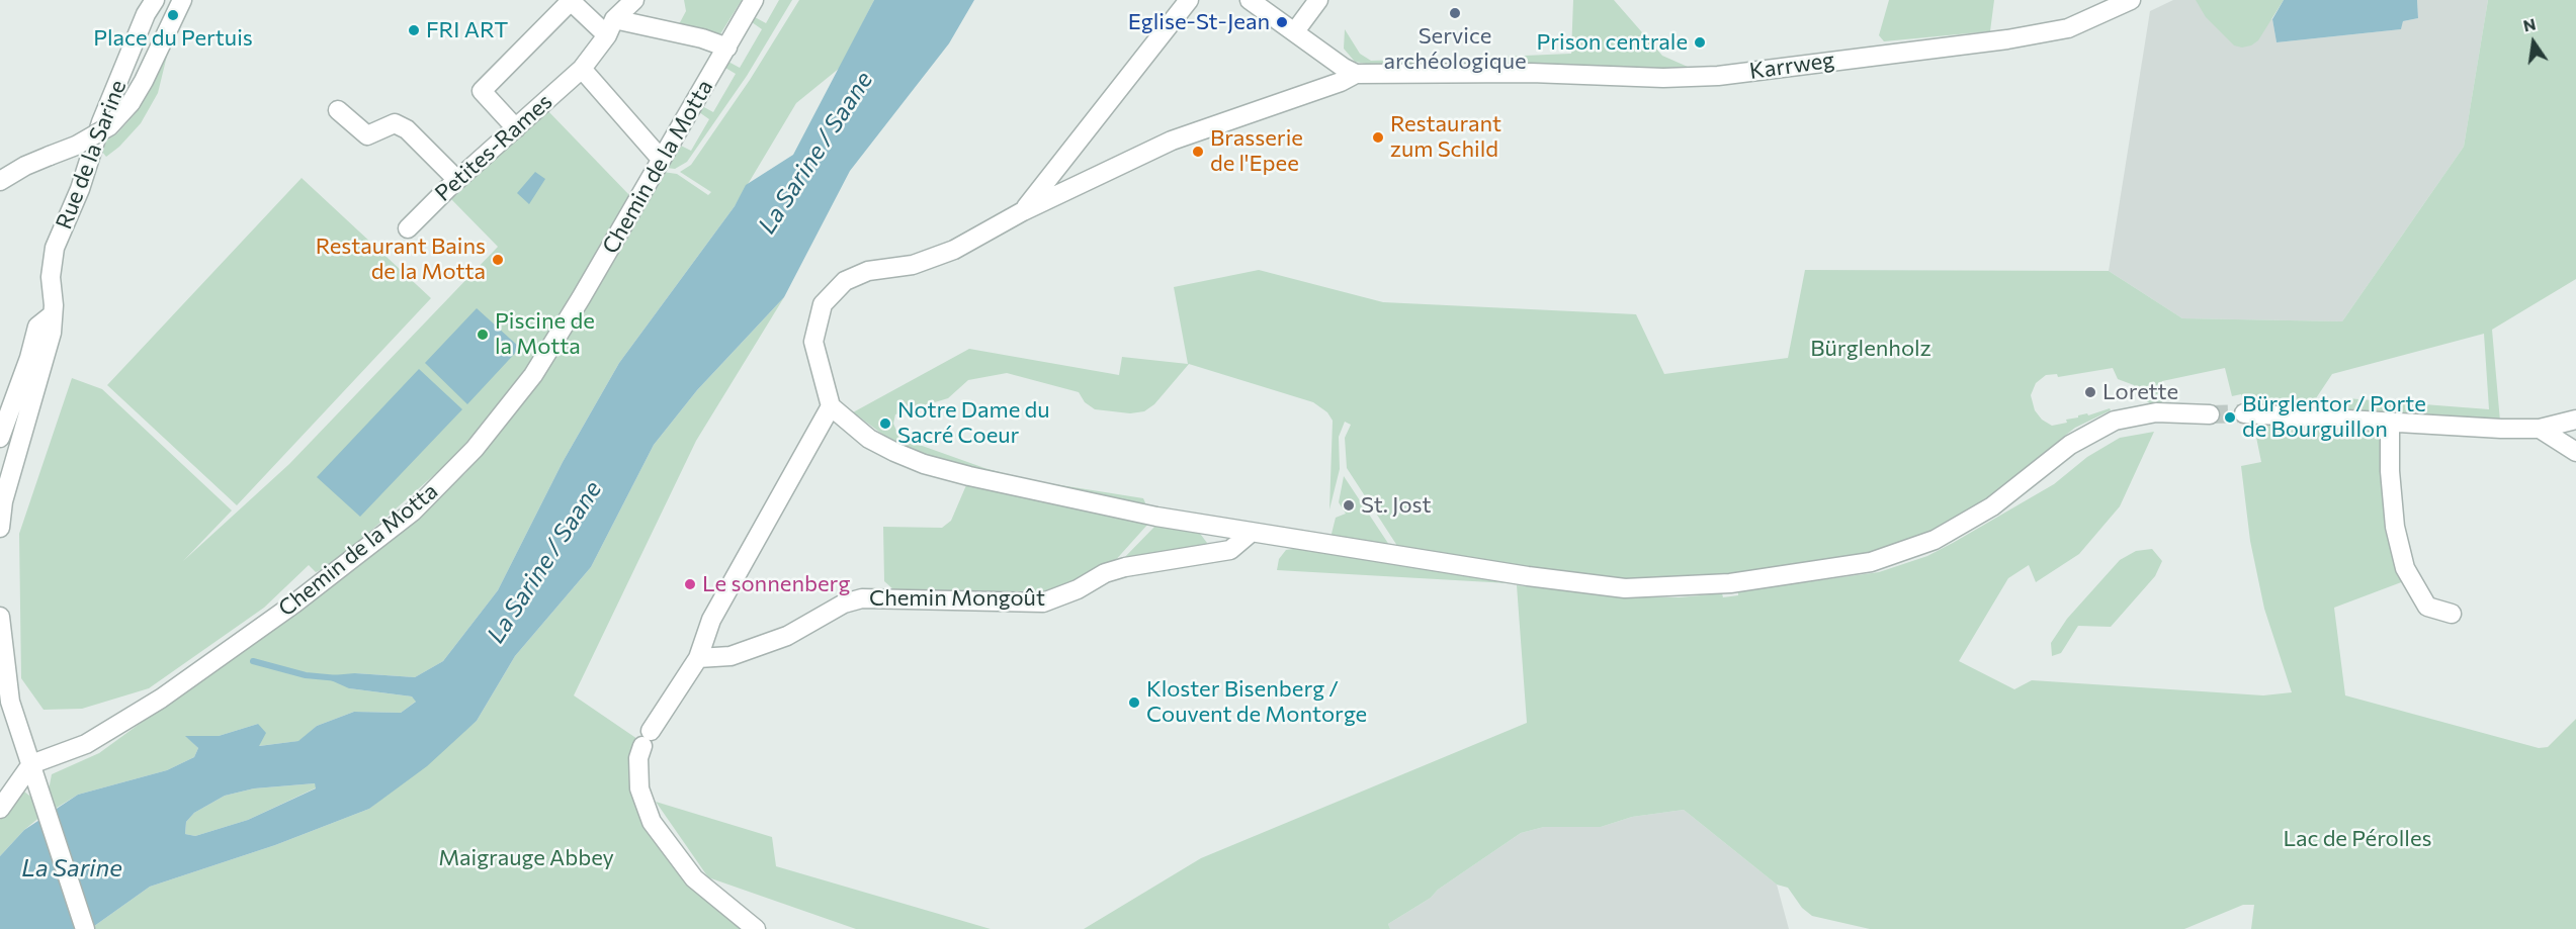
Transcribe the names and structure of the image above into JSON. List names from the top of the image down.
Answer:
{
  "streets": {
    "street": [
      "Karrweg",
      "Petites-Rames",
      "Rue de la Sarine",
      "Chemin de la Motta",
      "Chemin Mongoût"
    ]
  },
  "water": ["La Sarine / Saane", "La Sarine"],
  "parks": ["Bürglenholz", "Lac de Pérolles", "Maigrauge Abbey"],
  "places": [
    "Service archéologique",
    "Place du Pertuis",
    "Eglise-St-Jean",
    "FRI ART",
    "Prison centrale",
    "Restaurant zum Schild",
    "Brasserie de l'Epee",
    "Restaurant Bains de la Motta",
    "Piscine de la Motta",
    "Lorette",
    "Bürglentor / Porte de Bourguillon",
    "Notre Dame du Sacré Coeur",
    "St. Jost",
    "Le sonnenberg",
    "Kloster Bisenberg / Couvent de Montorge"
  ],
  "north": "top"
}
